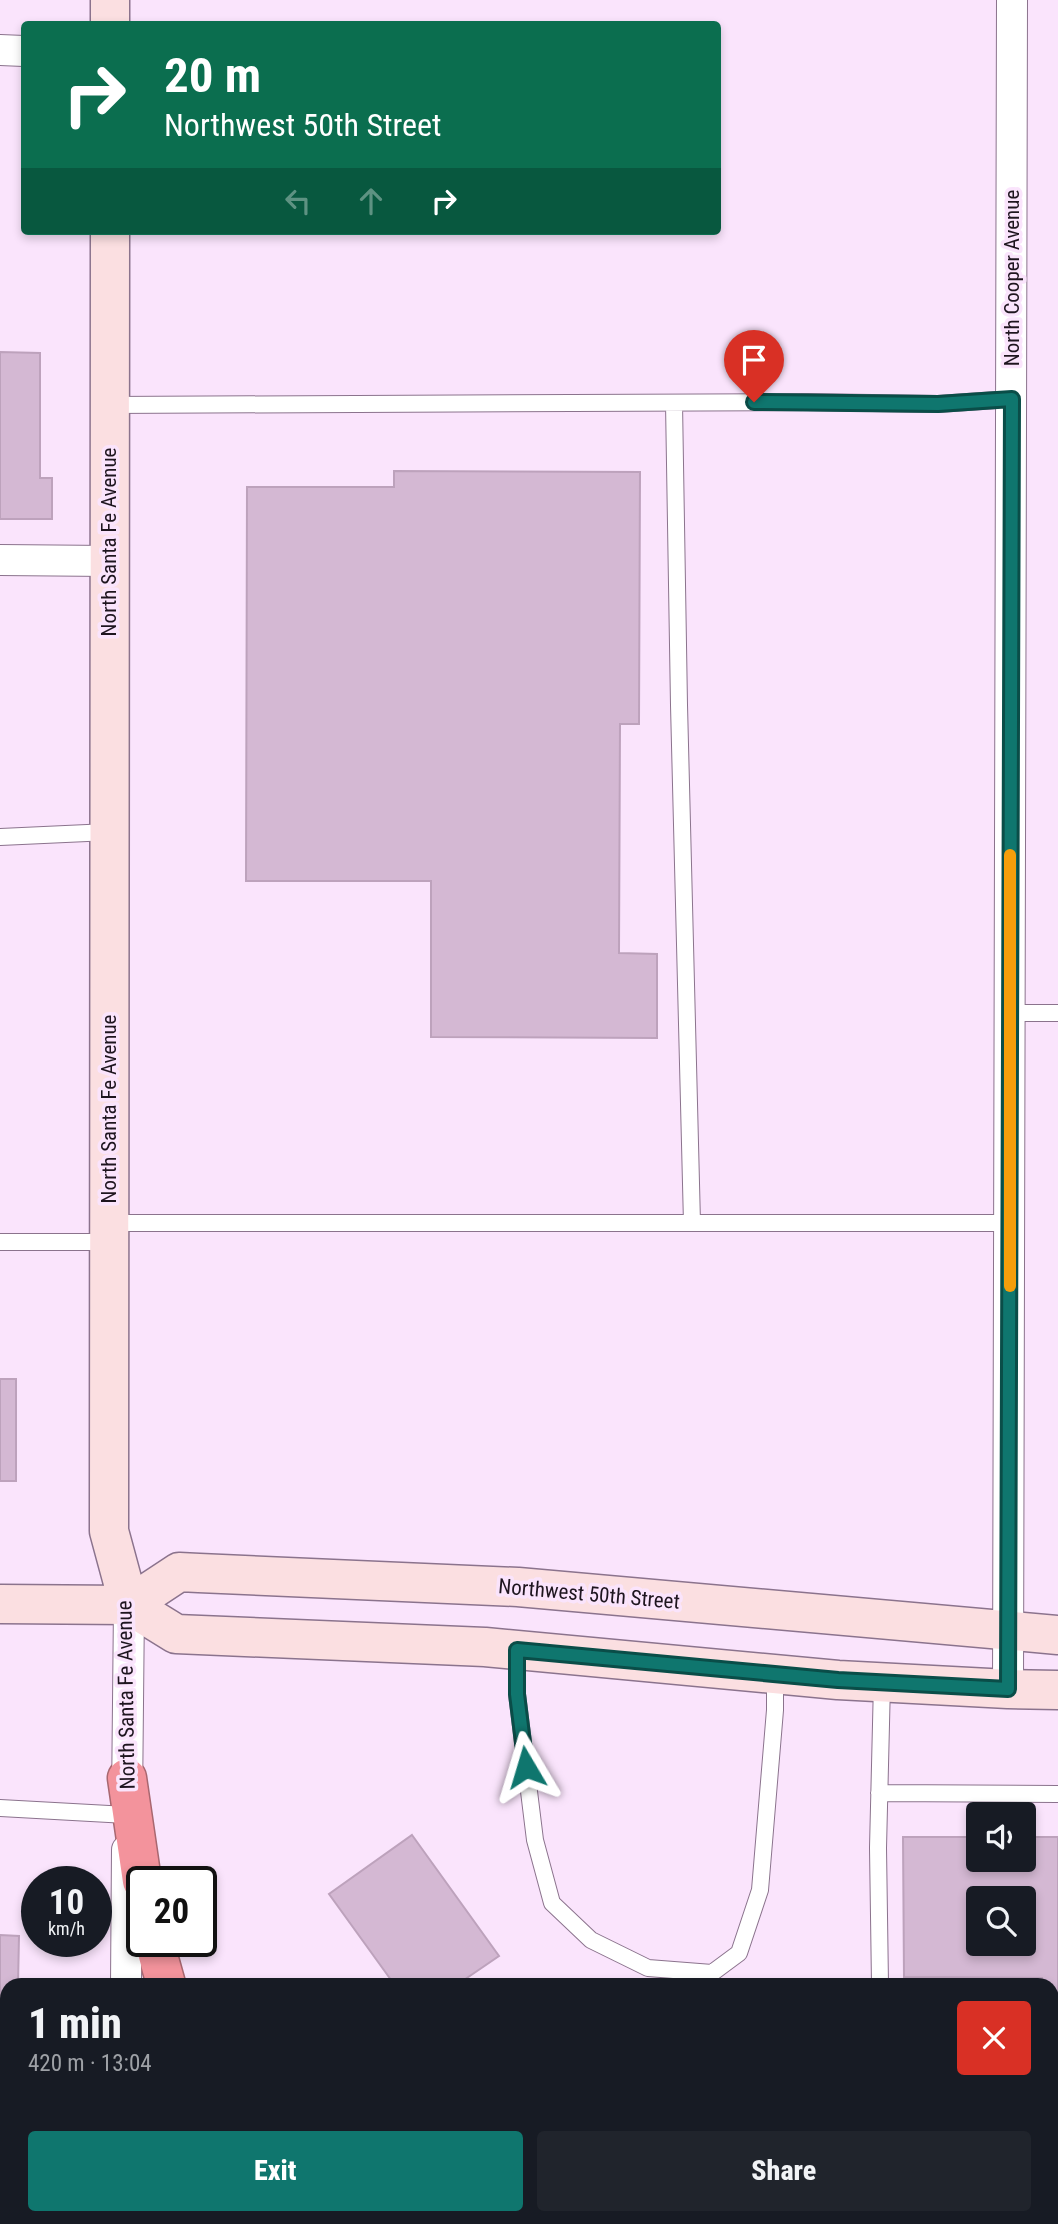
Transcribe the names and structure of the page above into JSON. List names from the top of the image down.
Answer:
{
  "streets": {
    "main road": ["North Santa Fe Avenue", "Northwest 50th Street"],
    "street": ["North Cooper Avenue"]
  },
  "crossings": [
    ["North Cooper Avenue", "Northwest 50th Street"],
    ["North Santa Fe Avenue", "Northwest 50th Street"]
  ],
  "page": {
    "turn": ["20 m", "Northwest 50th Street"],
    "speed": "10 km/h",
    "limit": "20",
    "heading": ["1 min", "420 m · 13:04"],
    "buttons": ["Exit", "Share"]
  }
}
